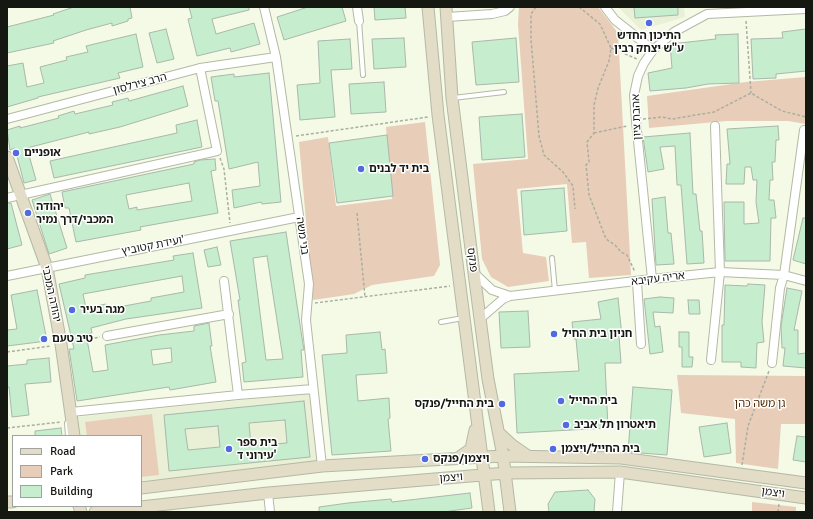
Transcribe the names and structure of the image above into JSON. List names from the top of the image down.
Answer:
{
  "streets": {
    "street": [
      "הרב צירלסון",
      "אהבת ציון",
      "בני משה",
      "ועידת קטוביץ'",
      "פנקס",
      "אריה עקיבא",
      "יהודה המכבי",
      "ויצמן"
    ]
  },
  "crossings": [
    ["הרב צירלסון", "בני משה"],
    ["אהבת ציון", "אריה עקיבא"],
    ["בני משה", "ועידת קטוביץ'"],
    ["בני משה", "ויצמן"],
    ["ועידת קטוביץ'", "יהודה המכבי"],
    ["פנקס", "אריה עקיבא"],
    ["פנקס", "ויצמן"]
  ],
  "parks": ["גן משה כהן"],
  "places": [
    "התיכון החדש ע\"ש יצחק רבין",
    "אופניים",
    "בית יד לבנים",
    "יהודה המכבי/דרך נמיר",
    "מגה בעיר",
    "חניון בית החיל",
    "טיב טעם",
    "בית החייל",
    "בית החייל/פנקס",
    "תיאטרון תל אביב",
    "בית ספר עירוני ד'",
    "בית החייל/ויצמן",
    "ויצמן/פנקס"
  ],
  "legend": ["Road", "Park", "Building"]
}
